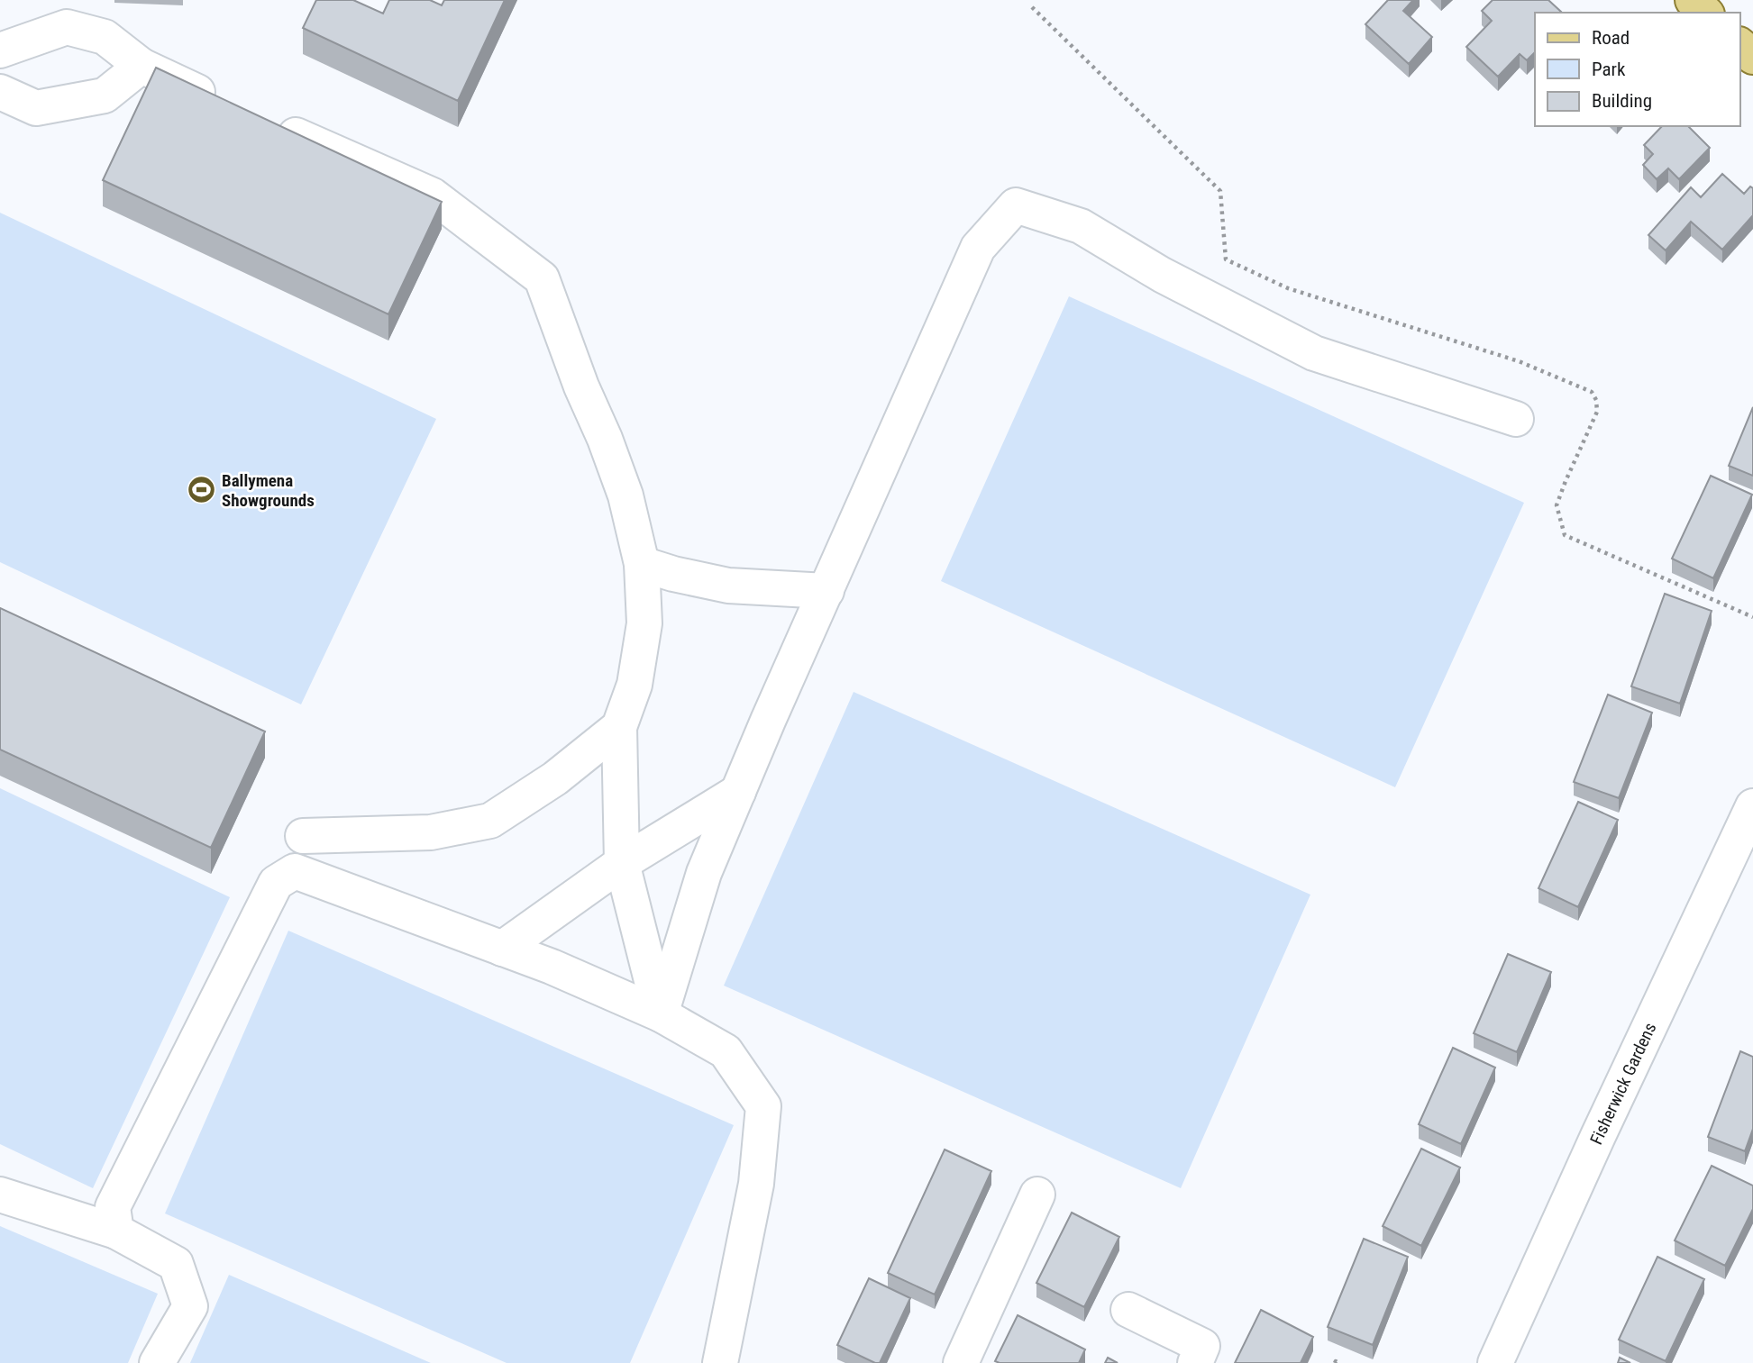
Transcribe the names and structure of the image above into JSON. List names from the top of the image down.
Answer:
{
  "streets": {
    "street": ["Fisherwick Gardens"]
  },
  "places": {
    "sports": ["Ballymena Showgrounds"]
  },
  "legend": ["Road", "Park", "Building"]
}
